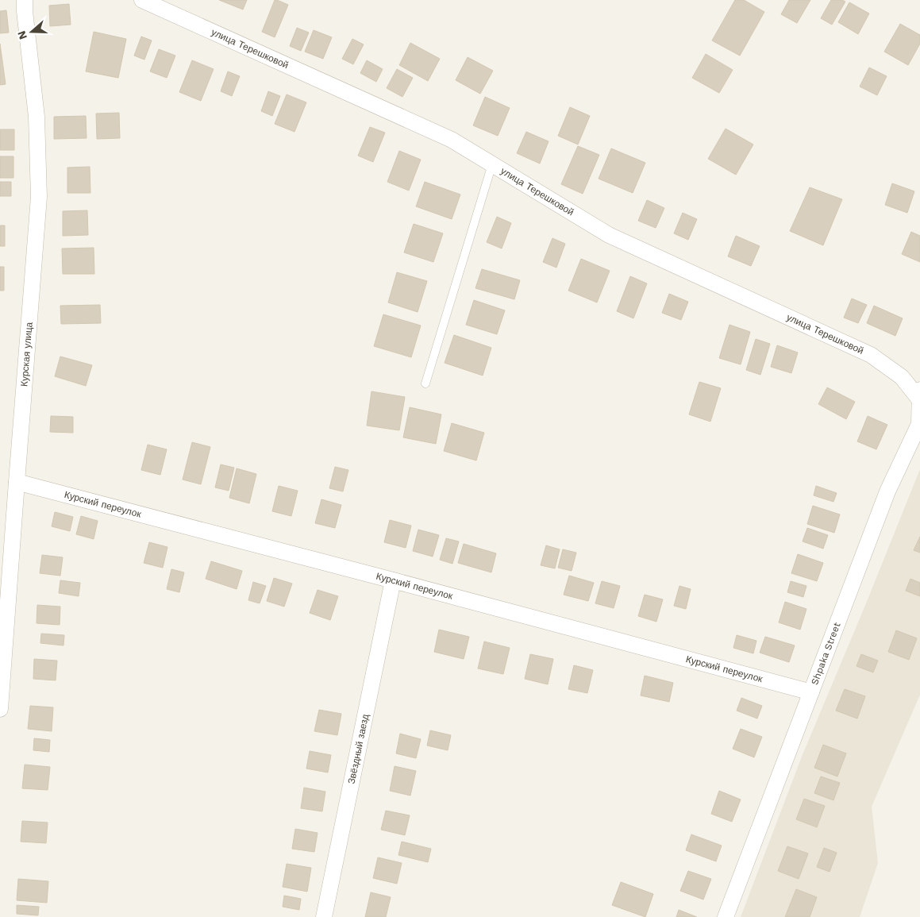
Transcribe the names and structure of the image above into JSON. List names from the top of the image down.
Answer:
{
  "streets": {
    "street": [
      "улица Терешковой",
      "Курская улица",
      "Курский переулок",
      "Shpaka Street",
      "Звёздный заезд"
    ]
  },
  "crossings": [
    ["улица Терешковой", "Shpaka Street"],
    ["Курская улица", "Курский переулок"],
    ["Курский переулок", "Shpaka Street"],
    ["Курский переулок", "Звёздный заезд"]
  ],
  "north": "left"
}
